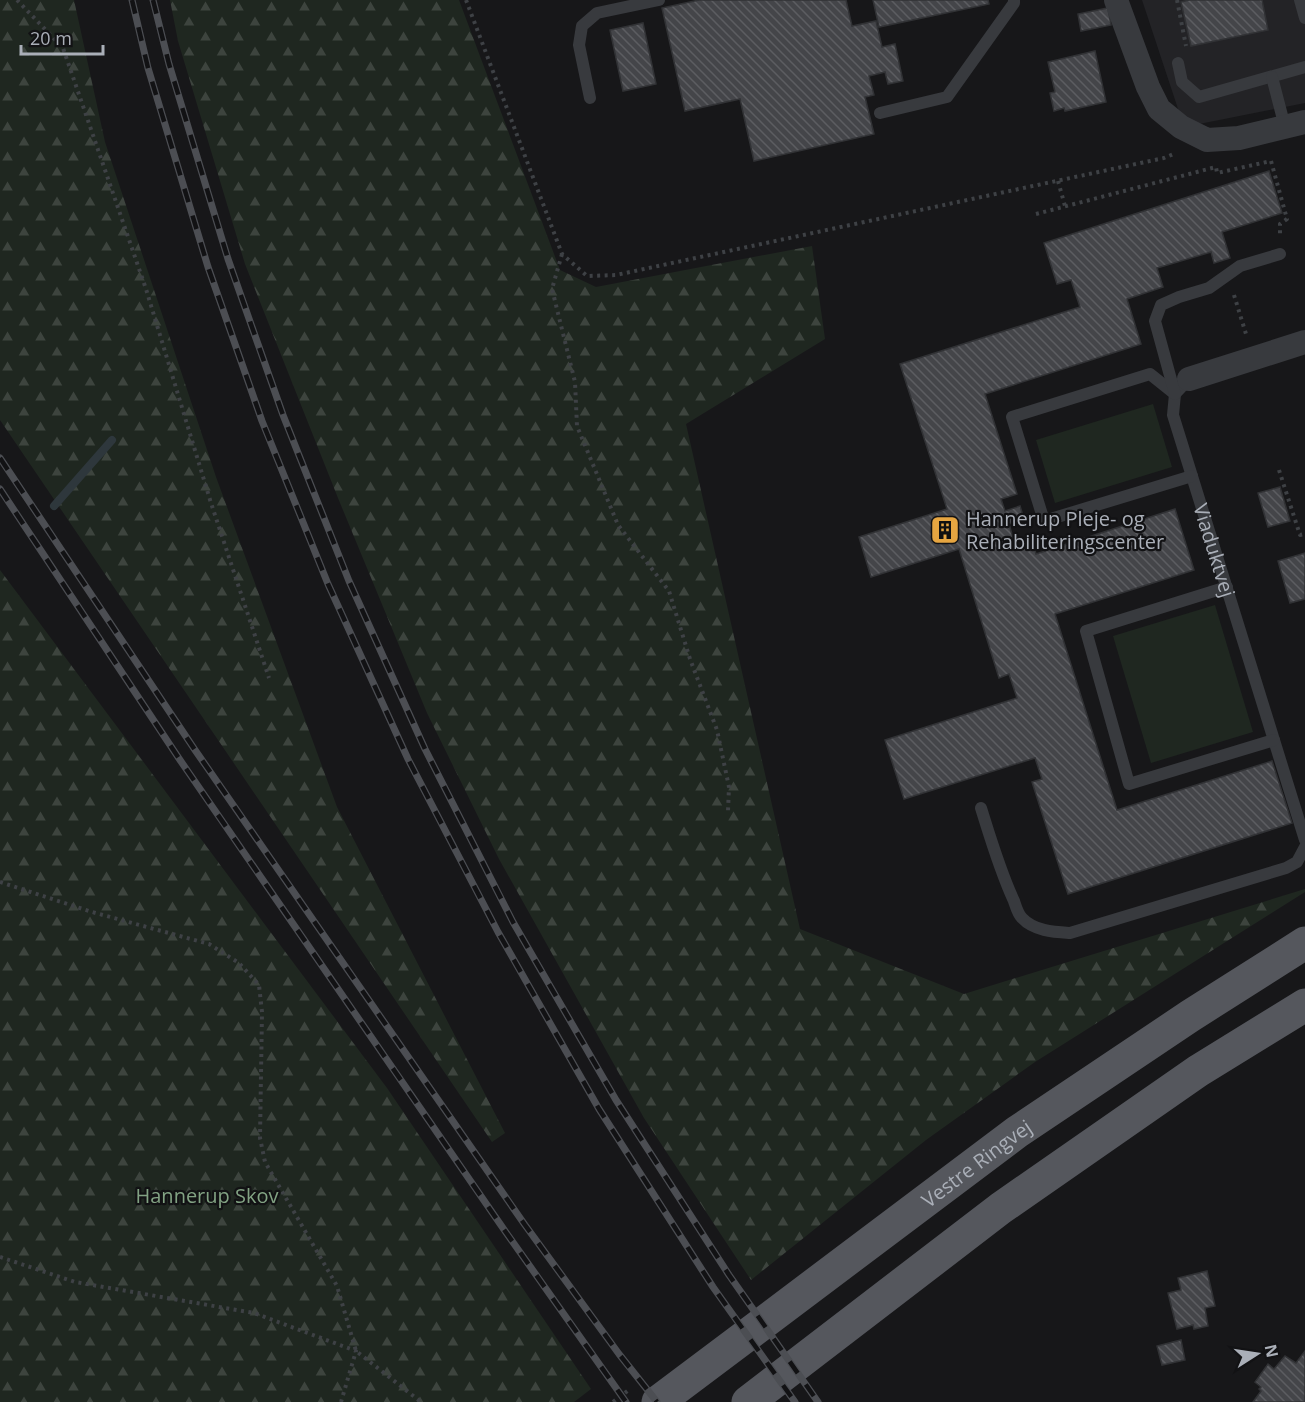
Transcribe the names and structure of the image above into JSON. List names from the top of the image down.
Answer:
{
  "streets": {
    "main road": ["Vestre Ringvej"],
    "lane": ["Viaduktvej"]
  },
  "parks": ["Hannerup Skov"],
  "places": {
    "building": ["Hannerup Pleje- og Rehabiliteringscenter"]
  },
  "scale_bar": "20 m",
  "north": "right"
}
